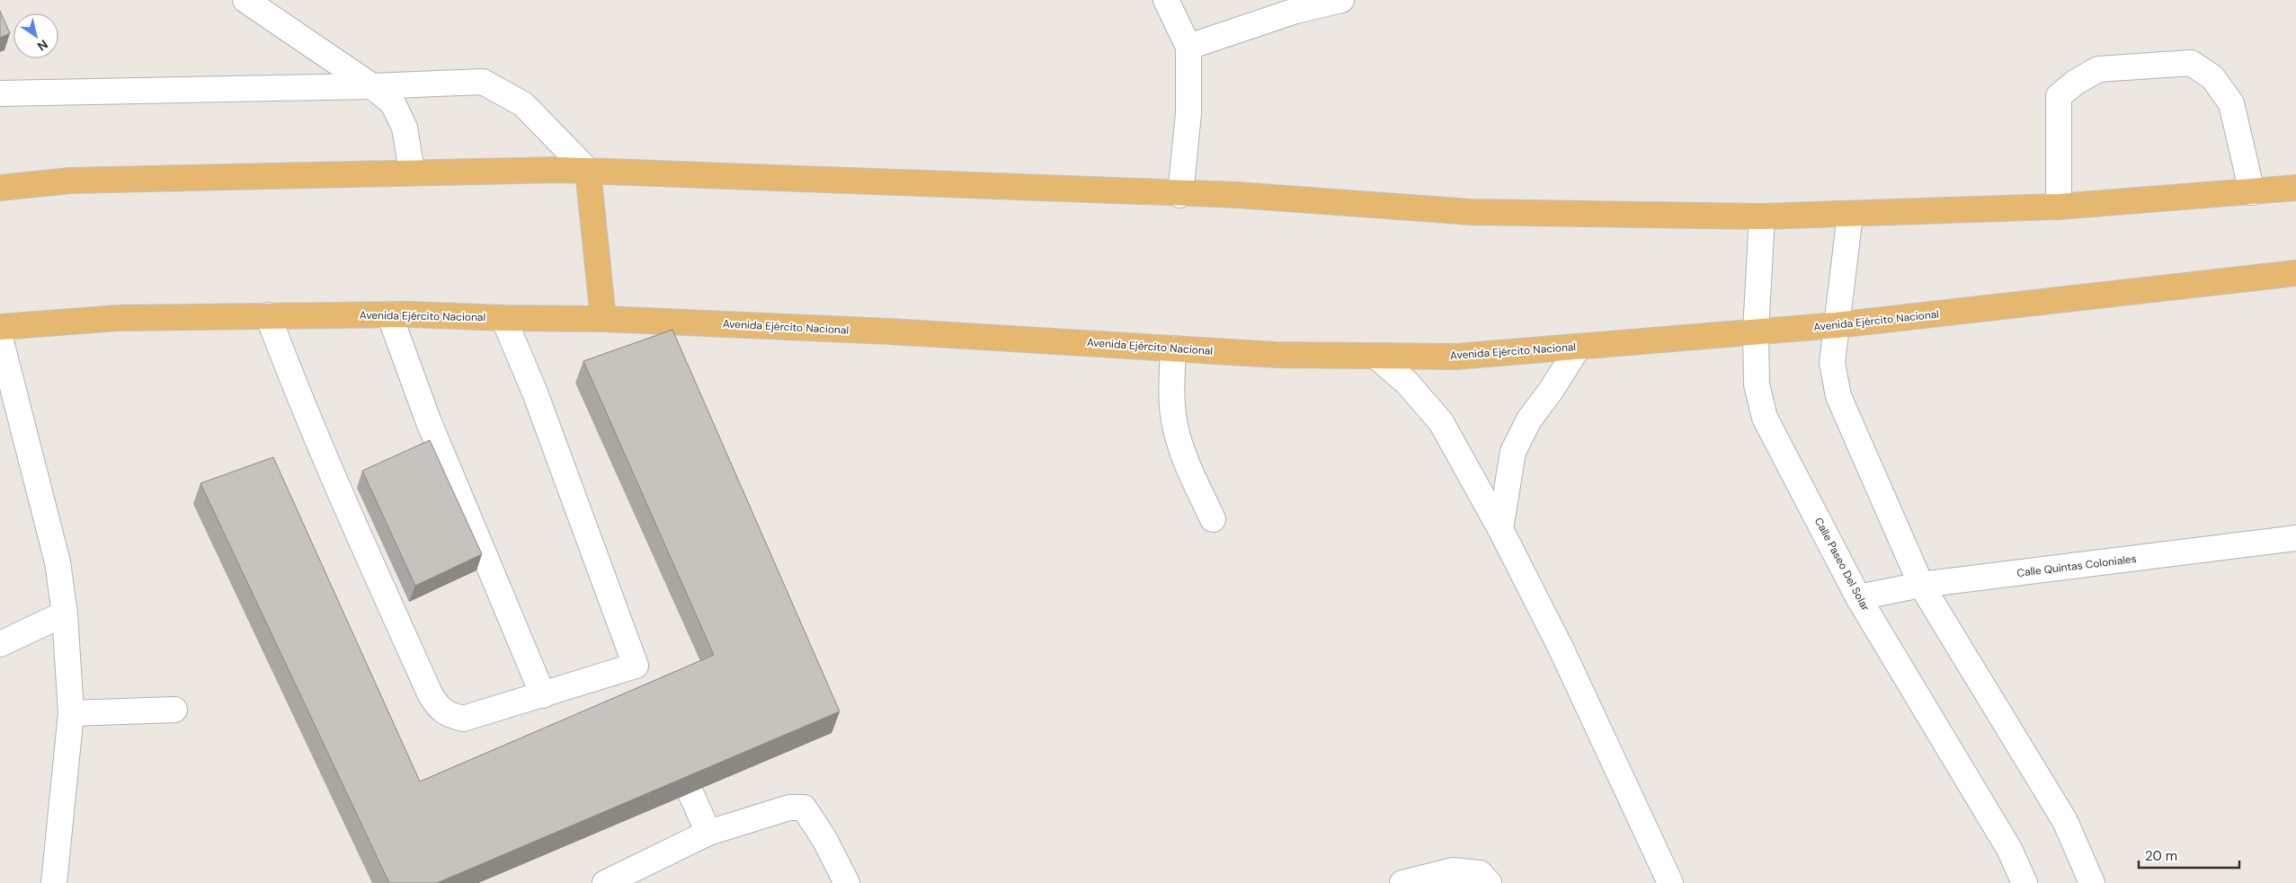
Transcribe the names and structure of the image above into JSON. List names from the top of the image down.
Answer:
{
  "streets": {
    "main road": ["Avenida Ejército Nacional"],
    "street": ["Calle Paseo Del Solar", "Calle Quintas Coloniales"]
  },
  "crossings": [
    ["Avenida Ejército Nacional", "Calle Paseo Del Solar"],
    ["Calle Paseo Del Solar", "Calle Quintas Coloniales"]
  ],
  "scale_bar": "20 m",
  "north": "bottom right"
}
